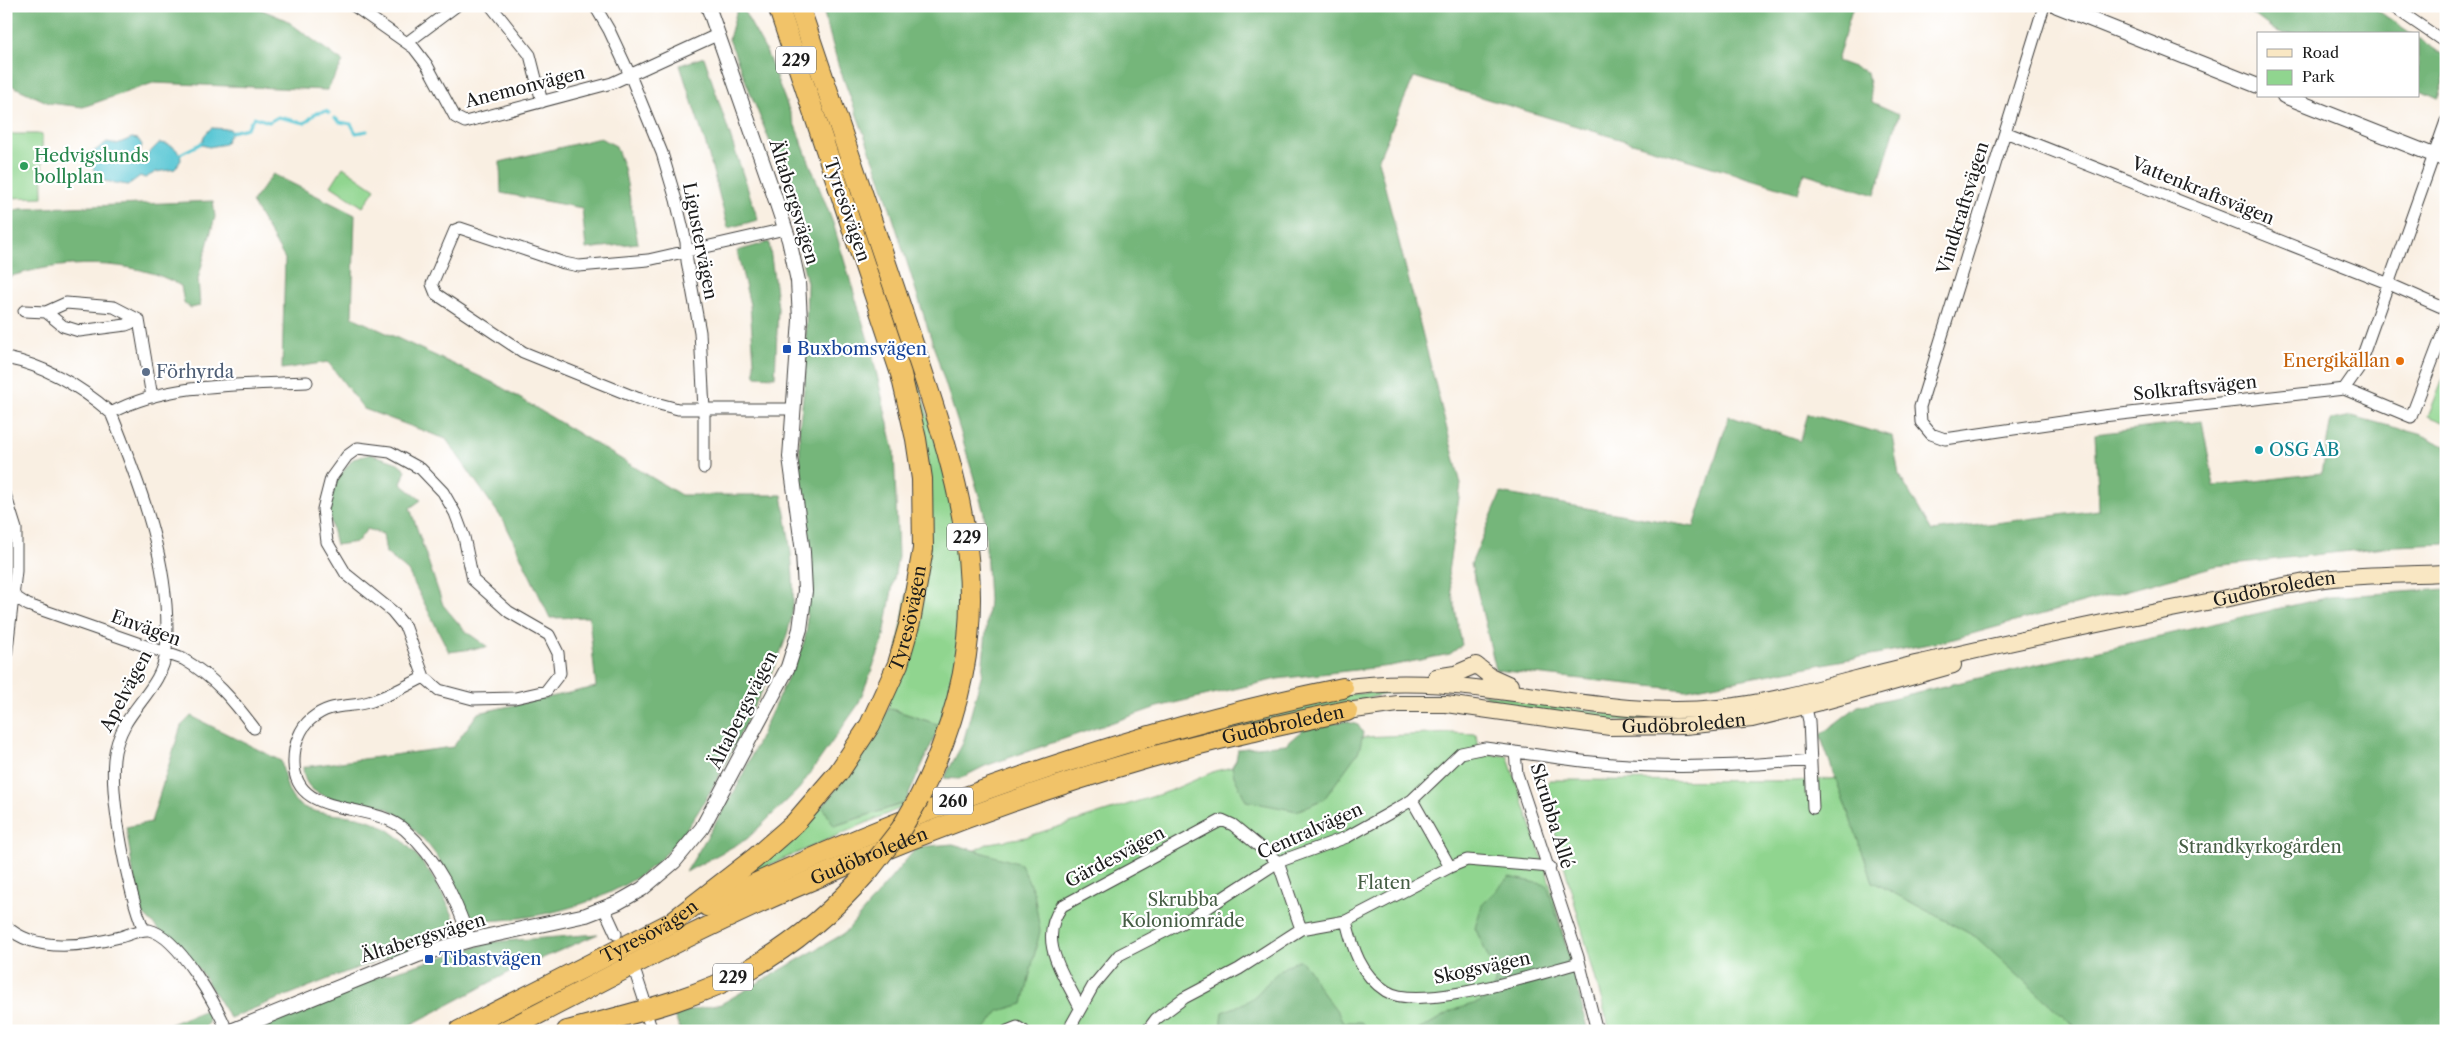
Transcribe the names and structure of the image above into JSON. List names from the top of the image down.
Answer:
{
  "streets": {
    "highway": [
      "229",
      "Tyresövägen",
      "Gudöbroleden",
      "260"
    ],
    "street": [
      "Anemonvägen",
      "Vattenkraftsvägen",
      "Ältabergsvägen",
      "Vindkraftsvägen",
      "Ligustervägen",
      "Solkraftsvägen",
      "Envägen",
      "Apelvägen",
      "Skrubba Allé",
      "Centralvägen",
      "Gärdesvägen",
      "Skogsvägen"
    ]
  },
  "crossings": [
    ["Anemonvägen", "Ältabergsvägen"],
    ["Anemonvägen", "Ligustervägen"],
    ["Vattenkraftsvägen", "Vindkraftsvägen"],
    ["Vindkraftsvägen", "Solkraftsvägen"],
    ["Tyresövägen", "Gudöbroleden"],
    ["Envägen", "Apelvägen"],
    ["Skrubba Allé", "Centralvägen"],
    ["Skrubba Allé", "Skogsvägen"],
    ["Centralvägen", "Gärdesvägen"]
  ],
  "parks": ["Strandkyrkogården", "Flaten", "Skrubba Koloniområde"],
  "places": {
    "other": [
      "Hedvigslunds bollplan",
      "Energikällan",
      "Förhyrda",
      "OSG AB"
    ],
    "transit": ["Buxbomsvägen", "Tibastvägen"]
  },
  "legend": ["Road", "Park"]
}
